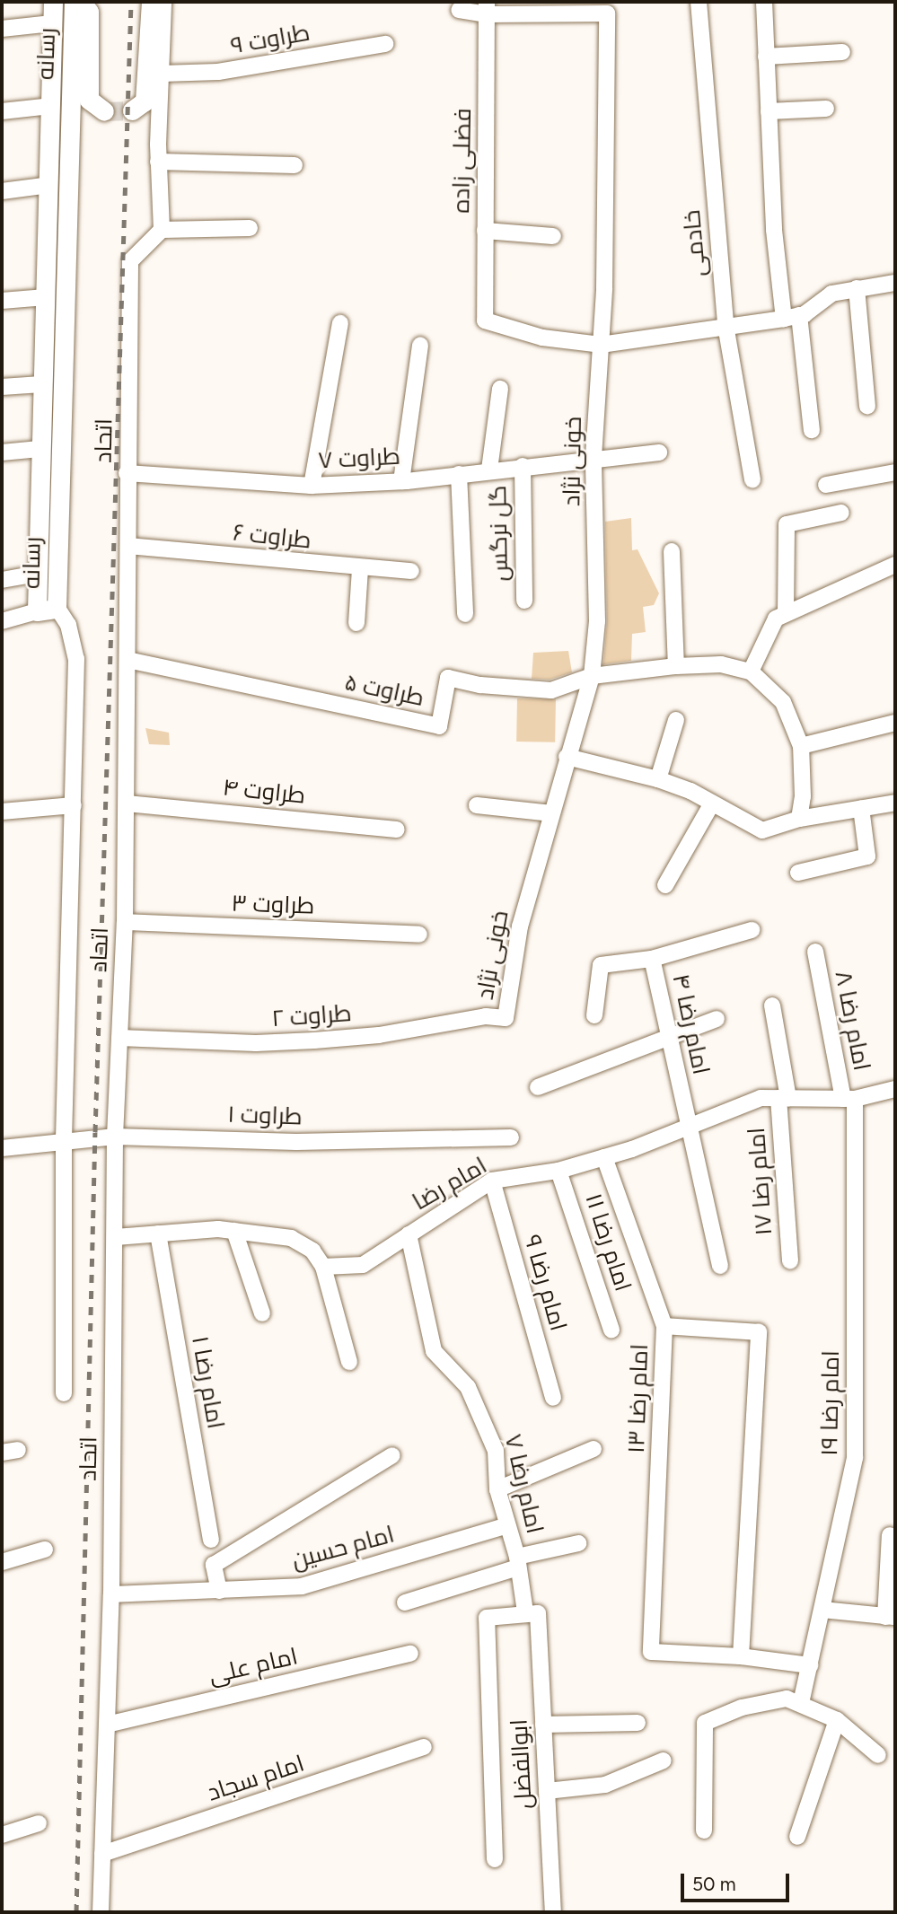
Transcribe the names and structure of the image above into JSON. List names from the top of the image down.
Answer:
{
  "streets": {
    "street": [
      "طراوت ۹",
      "رسانه",
      "فضلی زاده",
      "خادمی",
      "اتحاد",
      "طراوت ۷",
      "خونی نژاد",
      "گل نرگس",
      "طراوت ۶",
      "طراوت ۵",
      "طراوت ۴",
      "طراوت ۳",
      "طراوت ۲",
      "امام رضا ۸",
      "امام رضا ۴",
      "طراوت ۱",
      "امام رضا ۱۷",
      "امام رضا",
      "امام رضا ۱۱",
      "امام رضا ۹",
      "امام رضا ۱",
      "امام رضا ۱۳",
      "امام رضا ۱۹",
      "امام رضا ۷",
      "امام حسین",
      "امام علی",
      "ابوالفضل",
      "امام سجاد"
    ]
  },
  "crossings": [
    ["فضلی زاده", "خونی نژاد"],
    ["اتحاد", "طراوت ۷"],
    ["اتحاد", "طراوت ۶"],
    ["اتحاد", "طراوت ۵"],
    ["اتحاد", "طراوت ۴"],
    ["اتحاد", "طراوت ۳"],
    ["اتحاد", "طراوت ۲"],
    ["اتحاد", "طراوت ۱"],
    ["اتحاد", "امام حسین"],
    ["اتحاد", "امام علی"],
    ["اتحاد", "امام سجاد"],
    ["طراوت ۷", "خونی نژاد"],
    ["طراوت ۷", "گل نرگس"],
    ["خونی نژاد", "طراوت ۵"],
    ["خونی نژاد", "طراوت ۲"],
    ["امام رضا ۸", "امام رضا"],
    ["امام رضا ۸", "امام رضا ۱۹"],
    ["امام رضا ۴", "امام رضا"],
    ["امام رضا ۱۷", "امام رضا"],
    ["امام رضا", "امام رضا ۱۱"],
    ["امام رضا", "امام رضا ۹"],
    ["امام رضا", "امام رضا ۱۳"],
    ["امام رضا", "امام رضا ۱۹"],
    ["امام رضا", "امام رضا ۷"],
    ["امام رضا ۷", "امام حسین"],
    ["امام رضا ۷", "ابوالفضل"]
  ],
  "scale_bar": "50 m"
}
